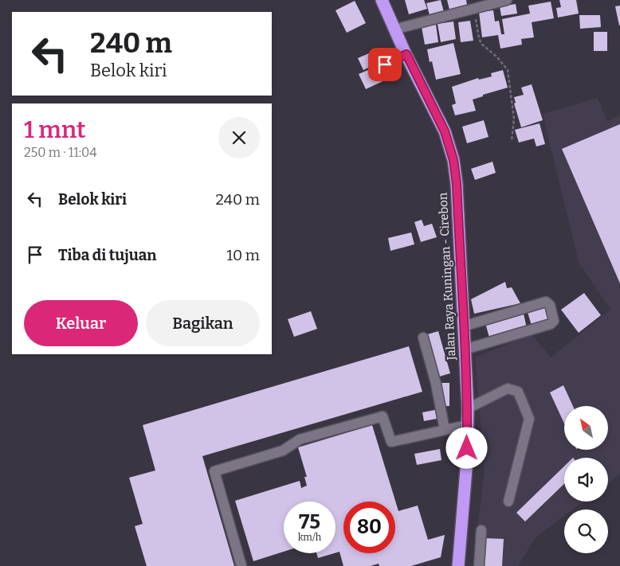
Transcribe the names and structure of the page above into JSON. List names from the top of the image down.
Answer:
{
  "streets": {
    "highway": ["Jalan Raya Kuningan - Cirebon"]
  },
  "north": "top left",
  "page": {
    "turn": ["240 m", "Belok kiri"],
    "heading": ["1 mnt", "250 m · 11:04"],
    "list": [
      {
        "name": "Belok kiri",
        "value": "240 m"
      },
      {
        "name": "Tiba di tujuan",
        "value": "10 m"
      }
    ],
    "buttons": ["Keluar", "Bagikan"],
    "speed": "75 km/h",
    "limit": "80"
  }
}
